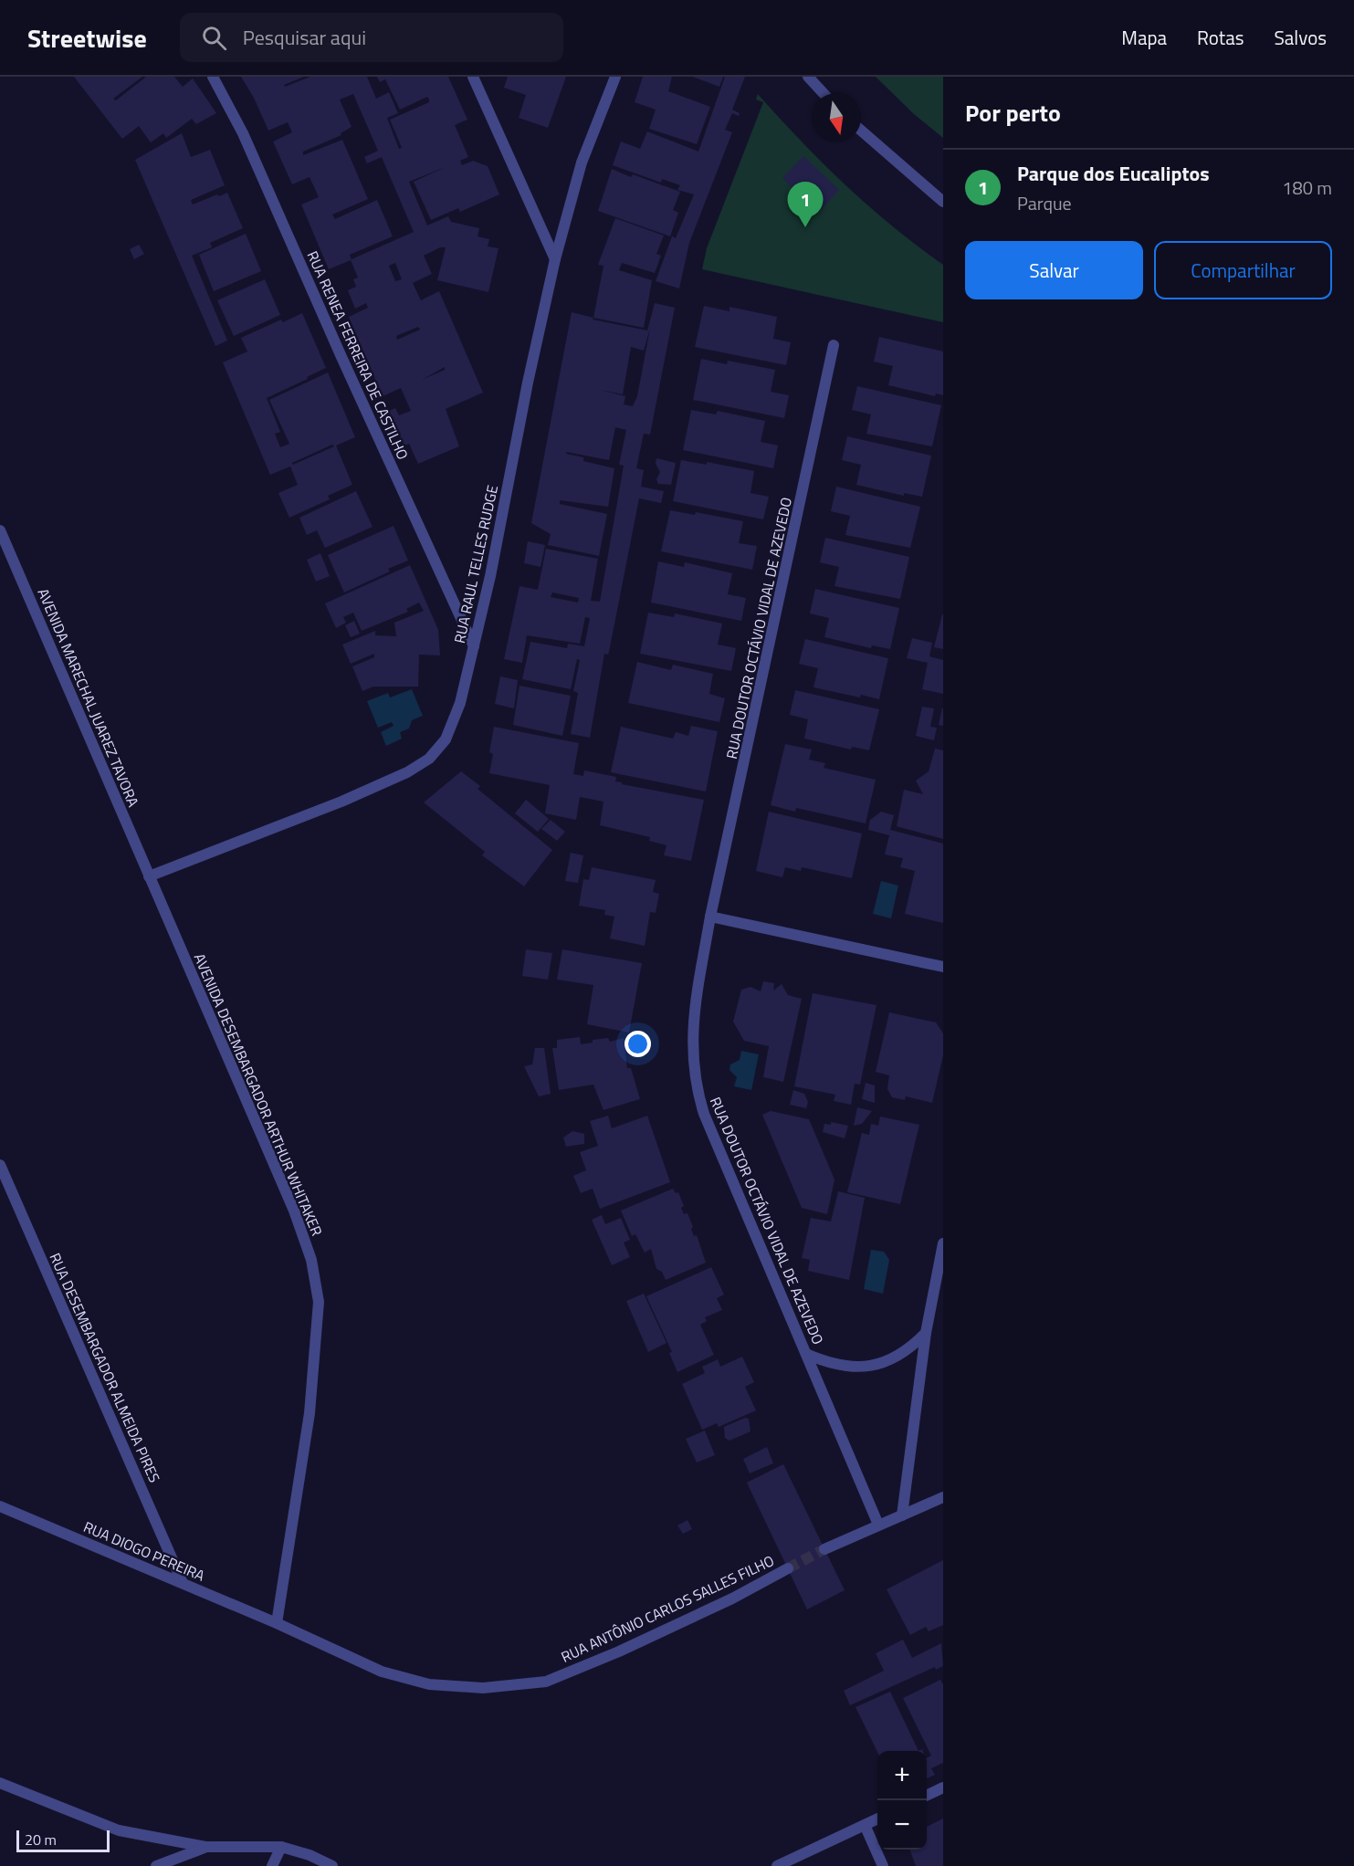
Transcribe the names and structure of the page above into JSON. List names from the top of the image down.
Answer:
{
  "streets": {
    "street": [
      "RUA RENEA FERREIRA DE CASTILHO",
      "RUA RAUL TELLES RUDGE",
      "RUA DOUTOR OCTÁVIO VIDAL DE AZEVEDO",
      "AVENIDA MARECHAL JUAREZ TAVORA",
      "AVENIDA DESEMBARGADOR ARTHUR WHITAKER",
      "RUA DESEMBARGADOR ALMEIDA PIRES",
      "RUA DIOGO PEREIRA",
      "RUA ANTÔNIO CARLOS SALLES FILHO"
    ]
  },
  "crossings": [
    ["RUA RENEA FERREIRA DE CASTILHO", "RUA RAUL TELLES RUDGE"],
    ["RUA RAUL TELLES RUDGE", "AVENIDA MARECHAL JUAREZ TAVORA"],
    ["RUA RAUL TELLES RUDGE", "AVENIDA DESEMBARGADOR ARTHUR WHITAKER"],
    ["AVENIDA MARECHAL JUAREZ TAVORA", "AVENIDA DESEMBARGADOR ARTHUR WHITAKER"],
    ["AVENIDA DESEMBARGADOR ARTHUR WHITAKER", "RUA DIOGO PEREIRA"],
    ["AVENIDA DESEMBARGADOR ARTHUR WHITAKER", "RUA ANTÔNIO CARLOS SALLES FILHO"],
    ["RUA DESEMBARGADOR ALMEIDA PIRES", "RUA DIOGO PEREIRA"],
    ["RUA DIOGO PEREIRA", "RUA ANTÔNIO CARLOS SALLES FILHO"]
  ],
  "scale_bar": "20 m",
  "north": "bottom",
  "page": {
    "header": "Streetwise",
    "search": "Pesquisar aqui",
    "nav": ["Mapa", "Rotas", "Salvos"],
    "heading": "Por perto",
    "list": [
      {
        "mark": "1",
        "name": "Parque dos Eucaliptos",
        "note": "Parque",
        "value": "180 m"
      }
    ],
    "pins": "1",
    "buttons": ["Salvar", "Compartilhar"],
    "map_buttons": ["+", "−"],
    "scale": "20 m"
  }
}
